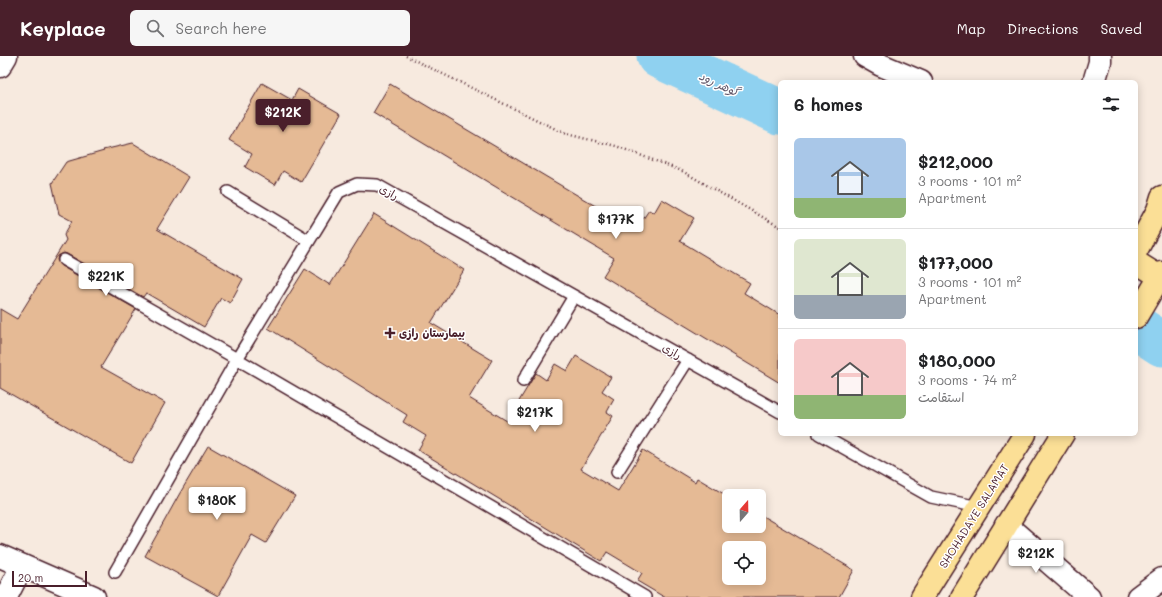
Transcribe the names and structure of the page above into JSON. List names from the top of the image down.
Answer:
{
  "streets": {
    "main road": ["SHOHADAYE SALAMAT"],
    "lane": ["رازی"]
  },
  "water": ["گوهر رود"],
  "places": {
    "health": ["بیمارستان رازی"]
  },
  "scale_bar": "20 m",
  "north": "top",
  "page": {
    "header": "Keyplace",
    "search": "Search here",
    "nav": ["Map", "Directions", "Saved"],
    "heading": "6 homes",
    "price": [
      "$212K",
      "$177K",
      "$221K",
      "$217K",
      "$180K",
      "$212K"
    ],
    "list": [
      {
        "name": "$212,000",
        "note": "3 rooms · 101 m² · Apartment"
      },
      {
        "name": "$177,000",
        "note": "3 rooms · 101 m² · Apartment"
      },
      {
        "name": "$180,000",
        "note": "3 rooms · 74 m² · استقامت"
      }
    ],
    "scale": "20 m"
  }
}
